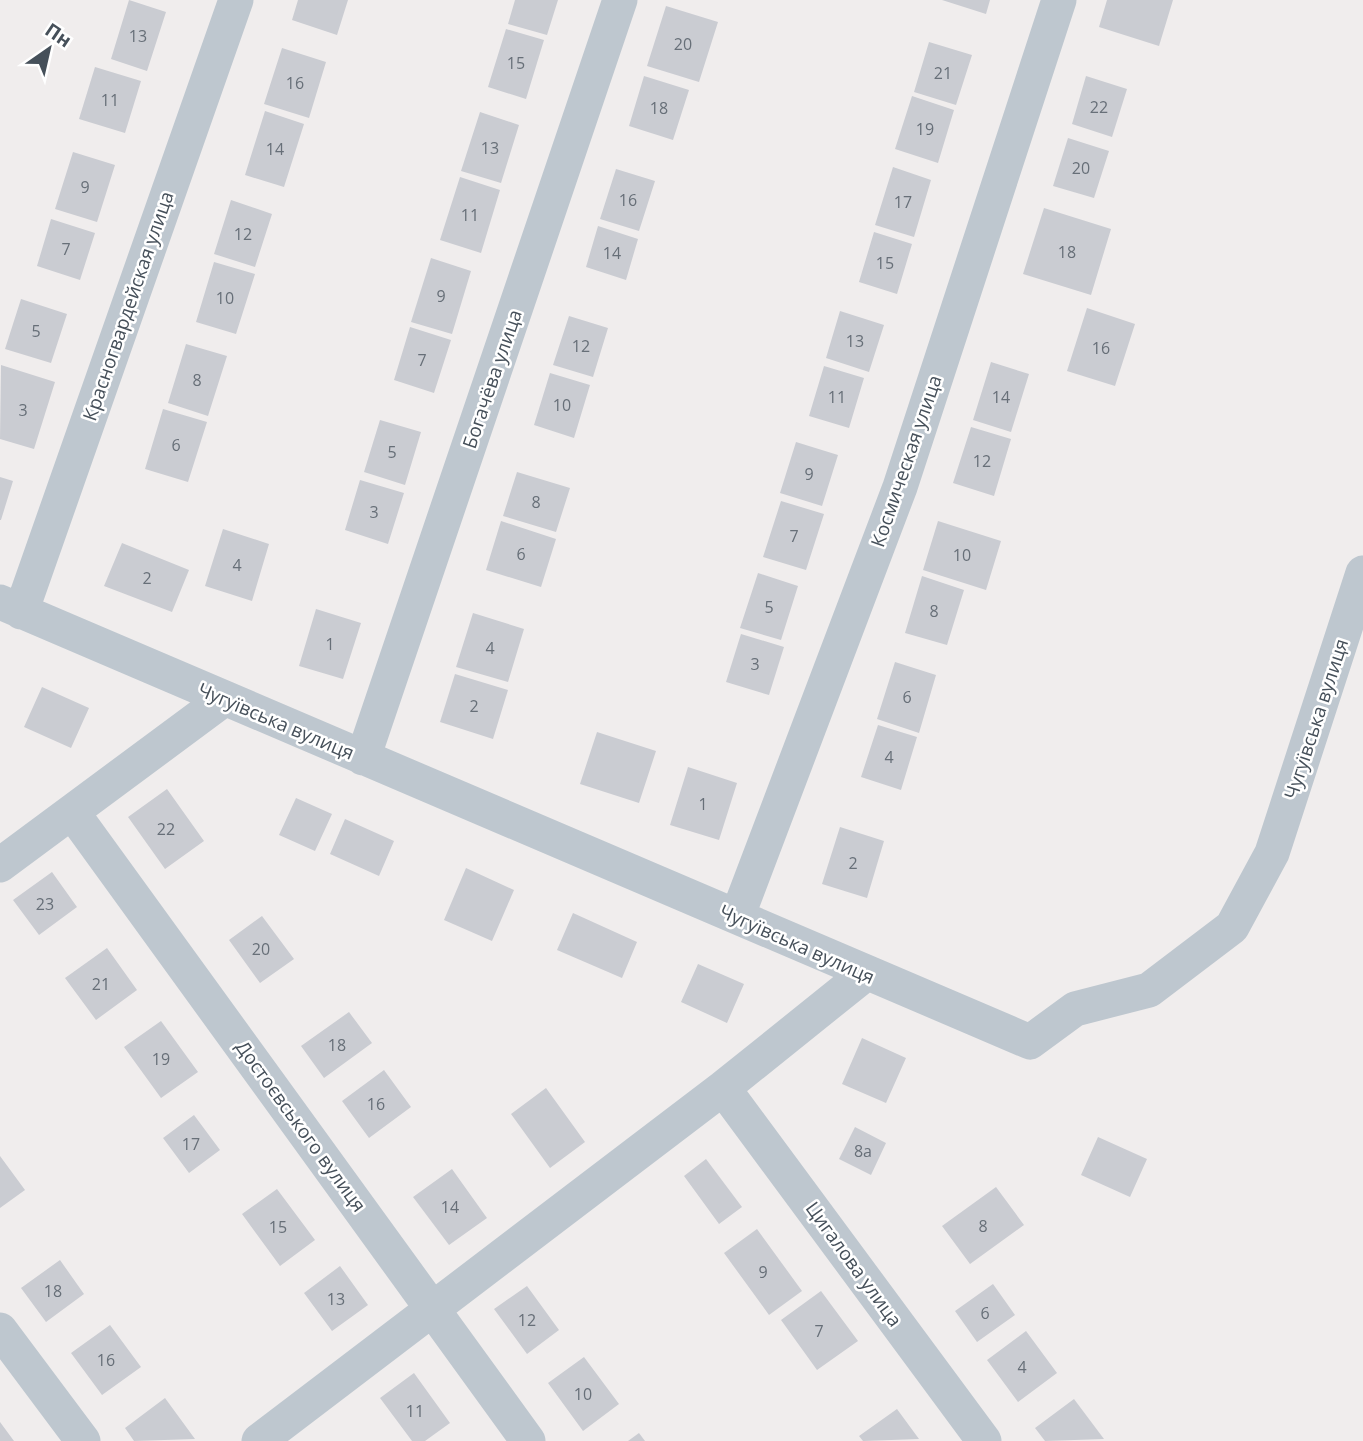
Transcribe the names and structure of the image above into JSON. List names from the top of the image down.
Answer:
{
  "streets": {
    "street": [
      "Красногвардейская улица",
      "Богачёва улица",
      "Космическая улица",
      "Чугуївська вулиця",
      "Достоєвського вулиця",
      "Цигалова улица"
    ]
  },
  "crossings": [
    ["Красногвардейская улица", "Чугуївська вулиця"],
    ["Богачёва улица", "Чугуївська вулиця"],
    ["Космическая улица", "Чугуївська вулиця"]
  ],
  "house_numbers": [
    "13",
    "20",
    "15",
    "21",
    "16",
    "11",
    "22",
    "18",
    "19",
    "13",
    "14",
    "20",
    "9",
    "16",
    "17",
    "11",
    "12",
    "7",
    "18",
    "14",
    "15",
    "9",
    "10",
    "5",
    "13",
    "12",
    "16",
    "7",
    "8",
    "11",
    "14",
    "10",
    "3",
    "6",
    "5",
    "12",
    "9",
    "8",
    "3",
    "7",
    "6",
    "10",
    "4",
    "2",
    "5",
    "8",
    "1",
    "4",
    "3",
    "6",
    "2",
    "4",
    "1",
    "22",
    "2",
    "23",
    "20",
    "21",
    "18",
    "19",
    "16",
    "17",
    "8а",
    "14",
    "8",
    "15",
    "9",
    "18",
    "13",
    "6",
    "12",
    "7",
    "16",
    "4",
    "10",
    "11"
  ],
  "north": "top right"
}
